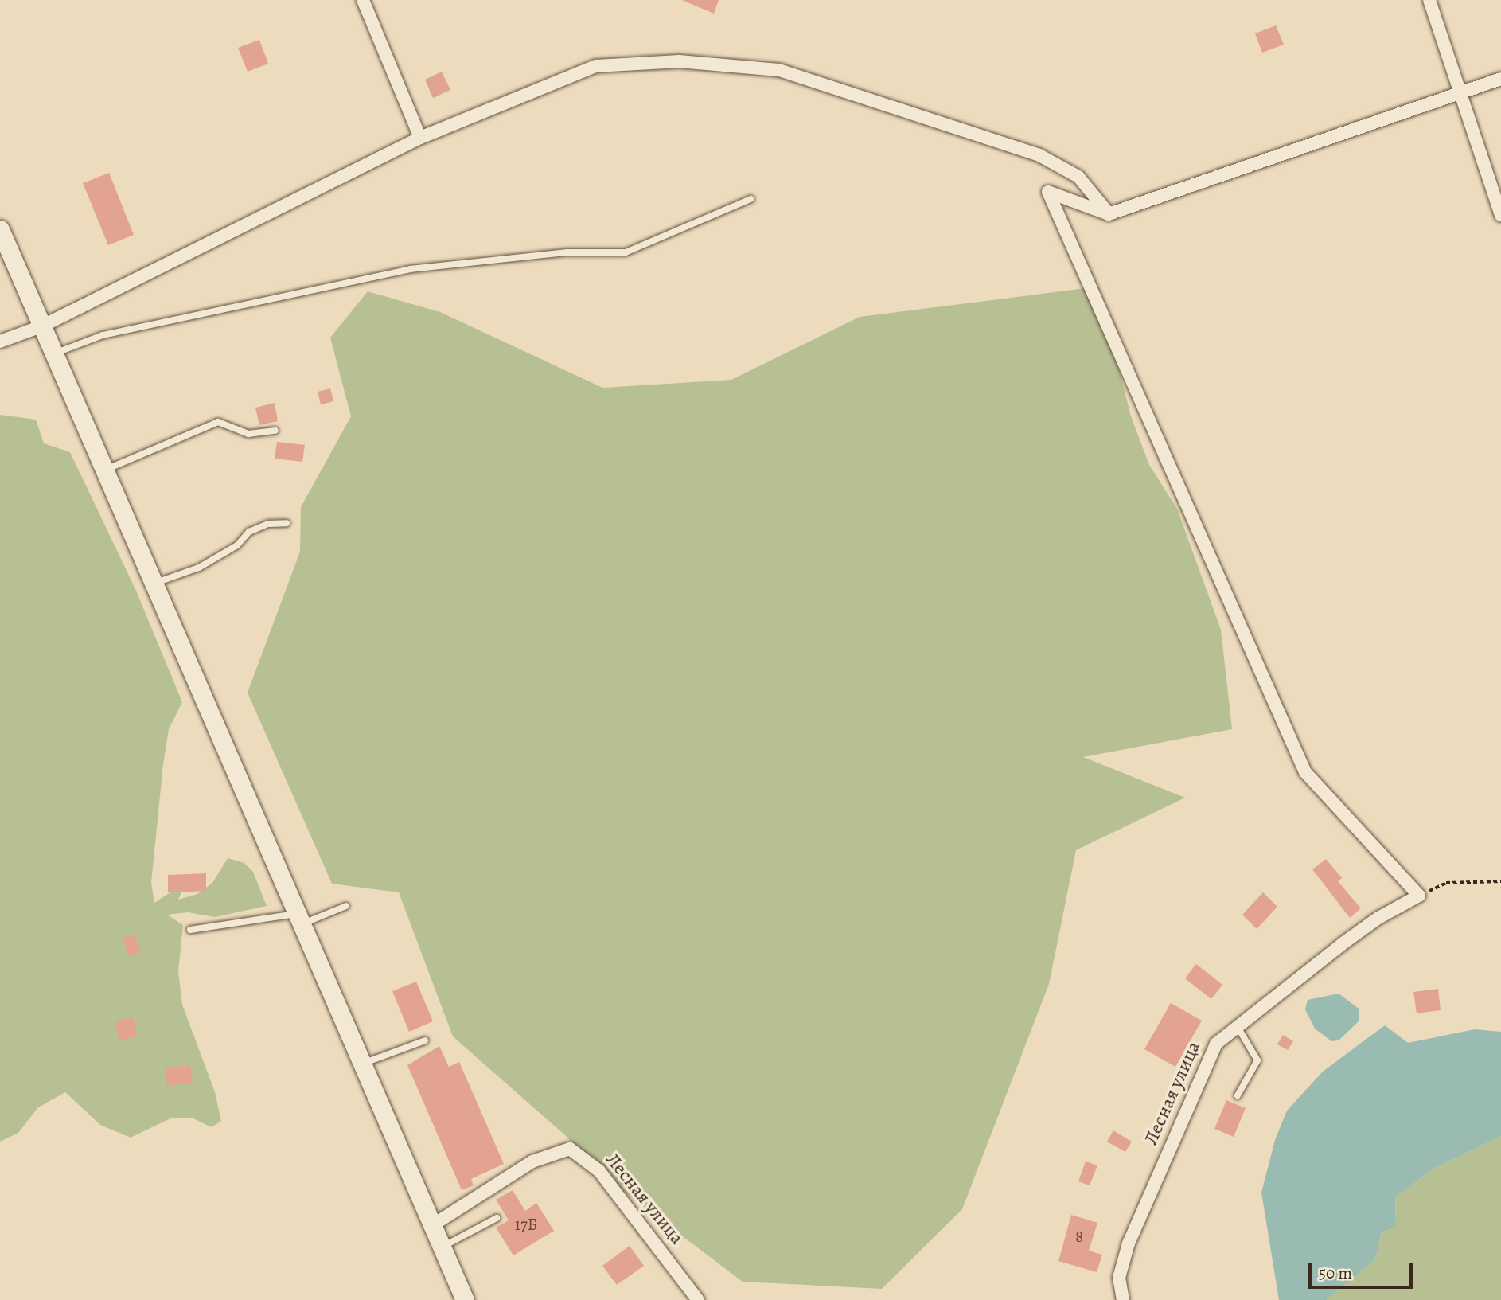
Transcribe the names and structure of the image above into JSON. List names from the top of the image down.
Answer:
{
  "streets": {
    "street": ["Лесная улица"]
  },
  "house_numbers": ["17Б", "8"],
  "scale_bar": "50 m"
}
